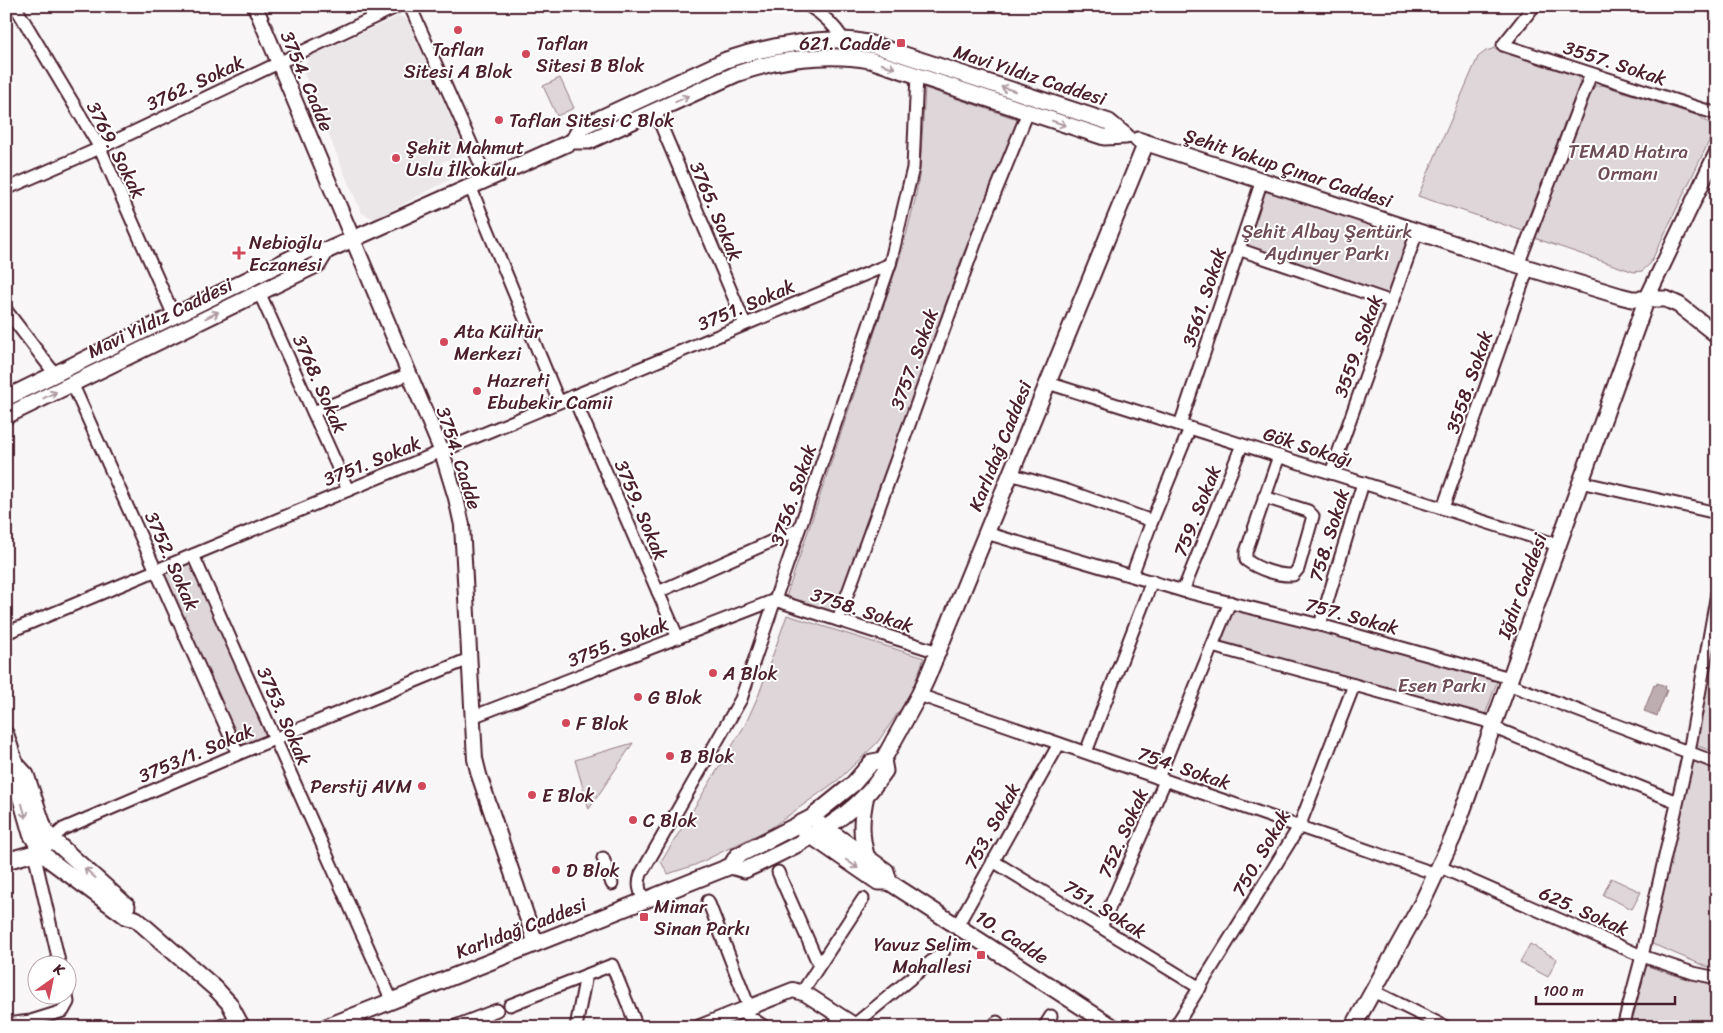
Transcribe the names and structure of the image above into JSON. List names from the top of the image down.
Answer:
{
  "streets": {
    "main road": [
      "Mavi Yıldız Caddesi",
      "Şehit Yakup Çınar Caddesi",
      "Karlıdağ Caddesi",
      "Iğdır Caddesi",
      "10. Cadde"
    ],
    "street": [
      "3557. Sokak",
      "3754. Cadde",
      "3762. Sokak",
      "3769. Sokak",
      "3765. Sokak",
      "3561. Sokak",
      "3751. Sokak",
      "3559. Sokak",
      "3757. Sokak",
      "3558. Sokak",
      "3768. Sokak",
      "Gök Sokağı",
      "3756. Sokak",
      "3759. Sokak",
      "759. Sokak",
      "758. Sokak",
      "3752. Sokak",
      "3758. Sokak",
      "757. Sokak",
      "3755. Sokak",
      "3753. Sokak",
      "3753/1. Sokak",
      "754. Sokak",
      "753. Sokak",
      "752. Sokak",
      "750. Sokak",
      "751. Sokak",
      "625. Sokak"
    ]
  },
  "crossings": [
    ["3557. Sokak", "3558. Sokak"],
    ["Mavi Yıldız Caddesi", "3754. Cadde"],
    ["Mavi Yıldız Caddesi", "3769. Sokak"],
    ["Mavi Yıldız Caddesi", "Şehit Yakup Çınar Caddesi"],
    ["Mavi Yıldız Caddesi", "3765. Sokak"],
    ["Mavi Yıldız Caddesi", "3757. Sokak"],
    ["Mavi Yıldız Caddesi", "3768. Sokak"],
    ["Mavi Yıldız Caddesi", "3756. Sokak"],
    ["Mavi Yıldız Caddesi", "3752. Sokak"],
    ["3754. Cadde", "3762. Sokak"],
    ["3754. Cadde", "3751. Sokak"],
    ["3754. Cadde", "Karlıdağ Caddesi"],
    ["3754. Cadde", "3755. Sokak"],
    ["3754. Cadde", "3753/1. Sokak"],
    ["3762. Sokak", "3769. Sokak"],
    ["Şehit Yakup Çınar Caddesi", "3561. Sokak"],
    ["Şehit Yakup Çınar Caddesi", "3559. Sokak"],
    ["Şehit Yakup Çınar Caddesi", "3558. Sokak"],
    ["Şehit Yakup Çınar Caddesi", "Karlıdağ Caddesi"],
    ["Şehit Yakup Çınar Caddesi", "Iğdır Caddesi"],
    ["3765. Sokak", "3751. Sokak"],
    ["3561. Sokak", "Gök Sokağı"],
    ["3561. Sokak", "757. Sokak"],
    ["3751. Sokak", "3768. Sokak"],
    ["3751. Sokak", "3756. Sokak"],
    ["3751. Sokak", "3759. Sokak"],
    ["3751. Sokak", "3752. Sokak"],
    ["3751. Sokak", "3753. Sokak"],
    ["3559. Sokak", "Gök Sokağı"],
    ["3757. Sokak", "3758. Sokak"],
    ["3558. Sokak", "Gök Sokağı"],
    ["Karlıdağ Caddesi", "Gök Sokağı"],
    ["Karlıdağ Caddesi", "3756. Sokak"],
    ["Karlıdağ Caddesi", "3758. Sokak"],
    ["Karlıdağ Caddesi", "757. Sokak"],
    ["Karlıdağ Caddesi", "3753. Sokak"],
    ["Karlıdağ Caddesi", "754. Sokak"],
    ["Karlıdağ Caddesi", "10. Cadde"],
    ["Gök Sokağı", "759. Sokak"],
    ["Gök Sokağı", "758. Sokak"],
    ["Gök Sokağı", "Iğdır Caddesi"],
    ["3756. Sokak", "3758. Sokak"],
    ["3756. Sokak", "3755. Sokak"],
    ["3759. Sokak", "3755. Sokak"],
    ["759. Sokak", "757. Sokak"],
    ["758. Sokak", "757. Sokak"],
    ["3752. Sokak", "3753/1. Sokak"],
    ["Iğdır Caddesi", "757. Sokak"],
    ["Iğdır Caddesi", "754. Sokak"],
    ["Iğdır Caddesi", "625. Sokak"],
    ["3758. Sokak", "3755. Sokak"],
    ["757. Sokak", "752. Sokak"],
    ["3753. Sokak", "3753/1. Sokak"],
    ["754. Sokak", "753. Sokak"],
    ["754. Sokak", "752. Sokak"],
    ["754. Sokak", "750. Sokak"],
    ["754. Sokak", "625. Sokak"],
    ["753. Sokak", "751. Sokak"],
    ["753. Sokak", "10. Cadde"],
    ["752. Sokak", "751. Sokak"],
    ["750. Sokak", "751. Sokak"]
  ],
  "parks": ["TEMAD Hatıra Ormanı", "Şehit Albay Şentürk Aydınyer Parkı", "Esen Parkı"],
  "places": {
    "other": [
      "Taflan Sitesi A Blok",
      "Taflan Sitesi B Blok",
      "Taflan Sitesi C Blok",
      "Şehit Mahmut Uslu İlkokulu",
      "Ata Kültür Merkezi",
      "Hazreti Ebubekir Camii",
      "A Blok",
      "G Blok",
      "F Blok",
      "B Blok",
      "Perstij AVM",
      "E Blok",
      "C Blok",
      "D Blok"
    ],
    "transit": ["621. Cadde", "Mimar Sinan Parkı", "Yavuz Selim Mahallesi"],
    "health": ["Nebioğlu Eczanesi"]
  },
  "scale_bar": "100 m",
  "north": "top right"
}
